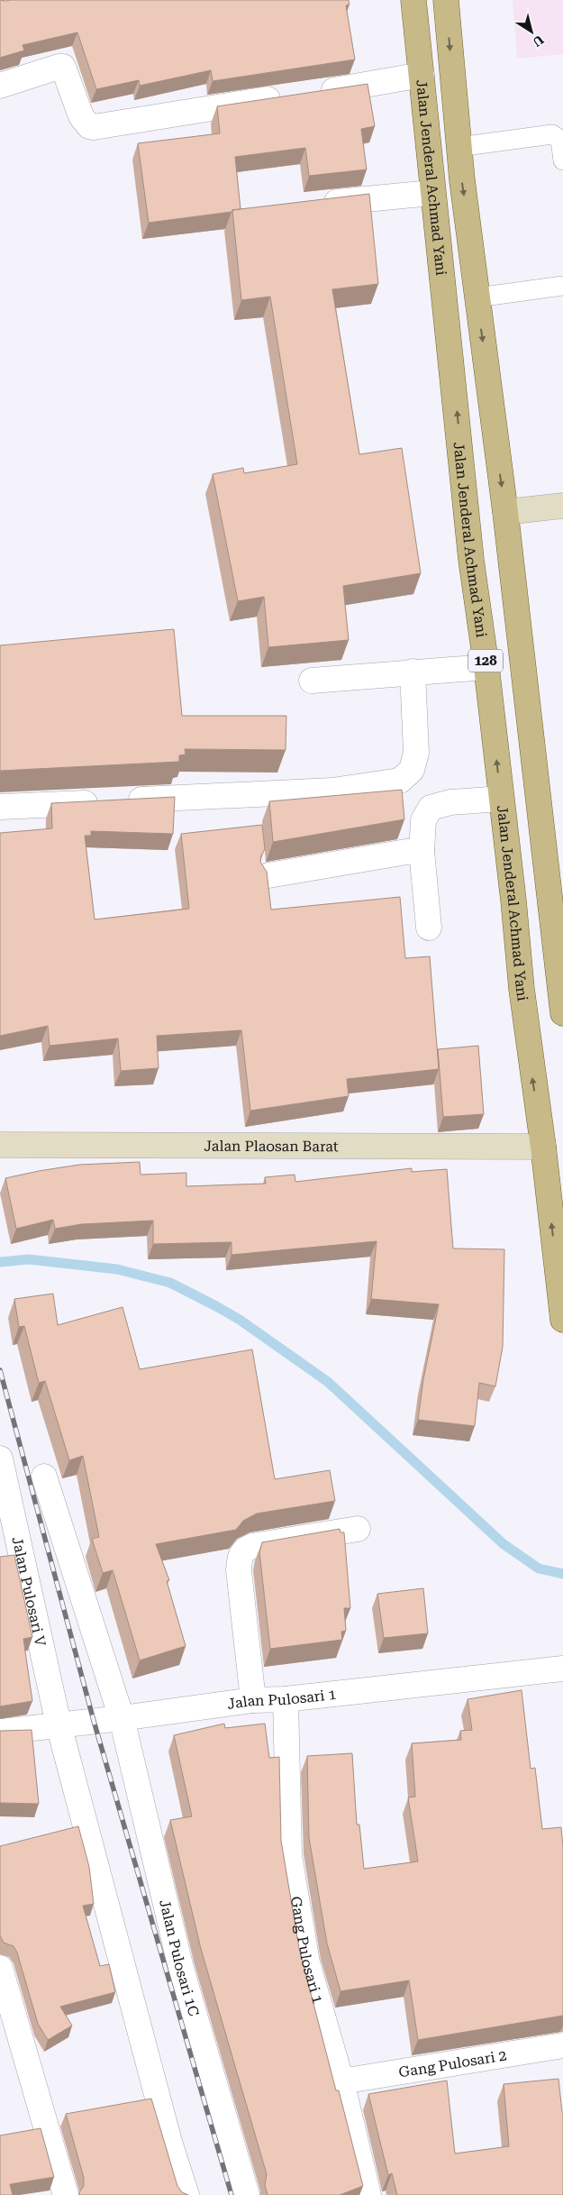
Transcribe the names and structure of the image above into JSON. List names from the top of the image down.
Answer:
{
  "streets": {
    "main road": ["Jalan Jenderal Achmad Yani", "128"],
    "street": [
      "Jalan Plaosan Barat",
      "Jalan Pulosari V",
      "Jalan Pulosari 1",
      "Gang Pulosari 1",
      "Jalan Pulosari 1C",
      "Gang Pulosari 2"
    ]
  },
  "crossings": [
    ["Jalan Jenderal Achmad Yani", "Jalan Plaosan Barat"],
    ["Jalan Pulosari V", "Jalan Pulosari 1"],
    ["Jalan Pulosari 1", "Gang Pulosari 1"],
    ["Jalan Pulosari 1", "Jalan Pulosari 1C"],
    ["Gang Pulosari 1", "Gang Pulosari 2"]
  ],
  "north": "bottom right"
}
